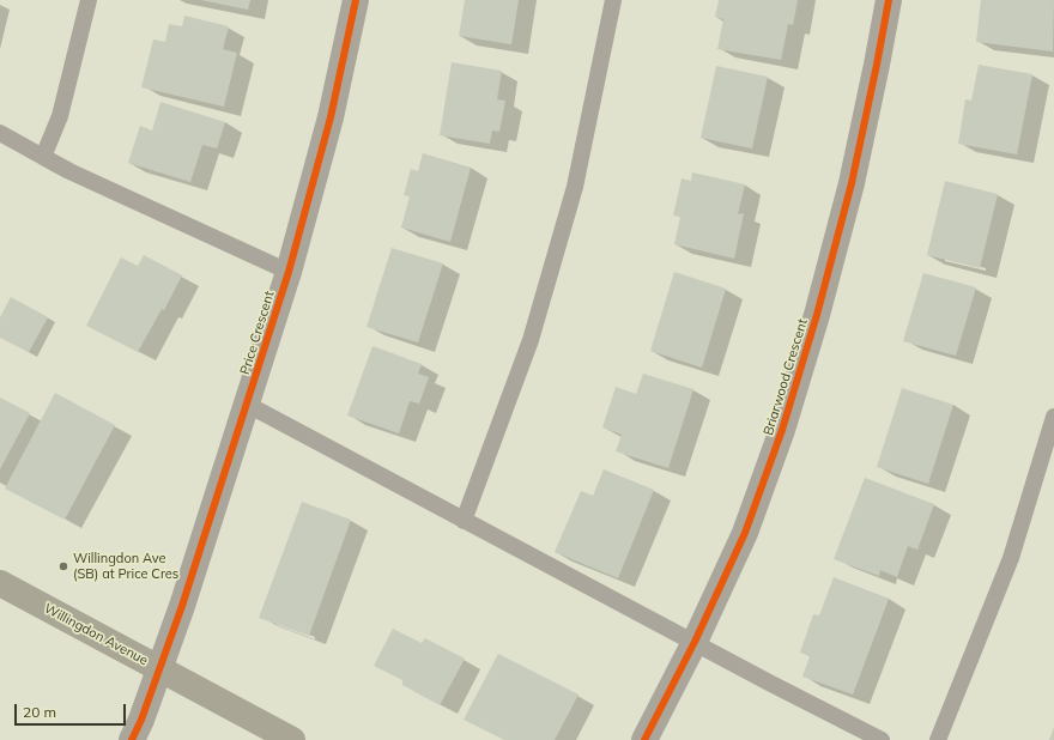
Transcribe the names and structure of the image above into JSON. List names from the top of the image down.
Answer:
{
  "streets": {
    "main road": ["Willingdon Avenue"],
    "street": ["Price Crescent", "Briarwood Crescent"]
  },
  "crossings": [
    ["Price Crescent", "Willingdon Avenue"]
  ],
  "places": ["Willingdon Ave (SB) at Price Cres"],
  "scale_bar": "20 m"
}
